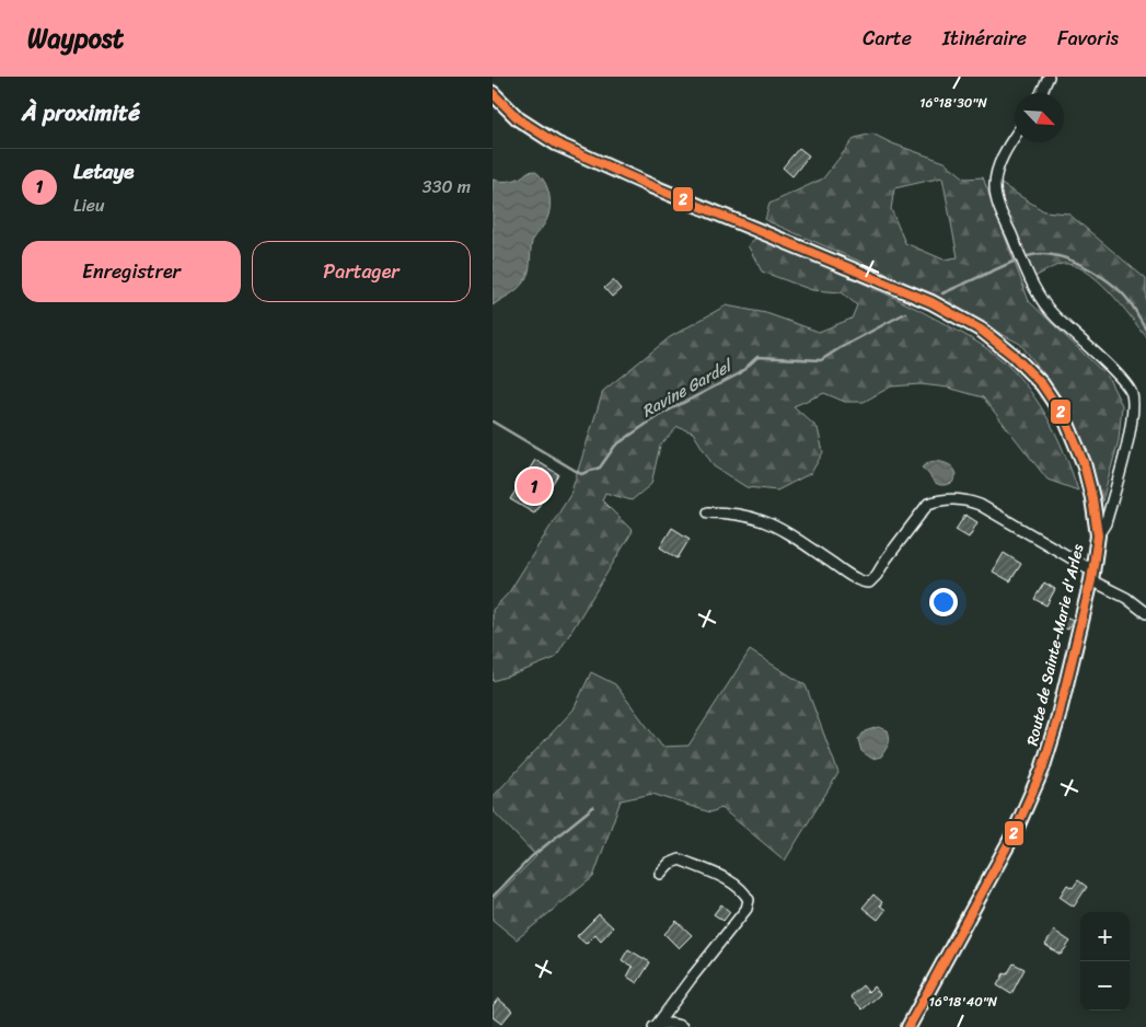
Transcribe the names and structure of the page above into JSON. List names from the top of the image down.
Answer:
{
  "streets": {
    "main road": ["Route de Sainte-Marie d'Arles"]
  },
  "water": ["Ravine Gardel"],
  "lines": ["transit line 2"],
  "north": "bottom right",
  "page": {
    "header": "Waypost",
    "nav": ["Carte", "Itinéraire", "Favoris"],
    "heading": "À proximité",
    "list": [
      {
        "mark": "1",
        "name": "Letaye",
        "note": "Lieu",
        "value": "330 m"
      }
    ],
    "buttons": ["Enregistrer", "Partager"],
    "pins": "1",
    "map_buttons": ["+", "−"]
  },
  "coordinates": ["16°18'30\"N", "16°18'40\"N"]
}
